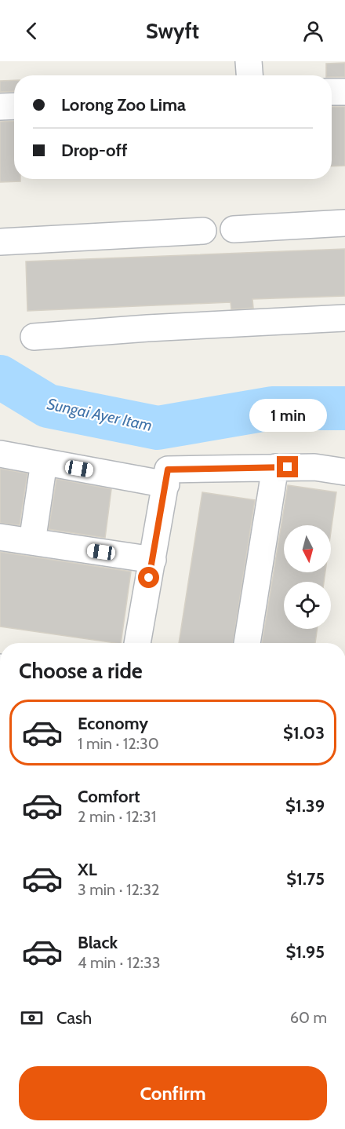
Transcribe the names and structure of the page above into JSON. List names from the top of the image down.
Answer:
{
  "water": ["Sungai Ayer Itam"],
  "north": "bottom",
  "page": {
    "header": "Swyft",
    "banner": ["Lorong Zoo Lima", "Drop-off"],
    "bubble": "1 min",
    "heading": "Choose a ride",
    "list": [
      {
        "name": "Economy",
        "note": "1 min · 12:30",
        "value": "$1.03"
      },
      {
        "name": "Comfort",
        "note": "2 min · 12:31",
        "value": "$1.39"
      },
      {
        "name": "XL",
        "note": "3 min · 12:32",
        "value": "$1.75"
      },
      {
        "name": "Black",
        "note": "4 min · 12:33",
        "value": "$1.95"
      }
    ],
    "pay": ["Cash", "60 m"],
    "buttons": "Confirm"
  }
}
